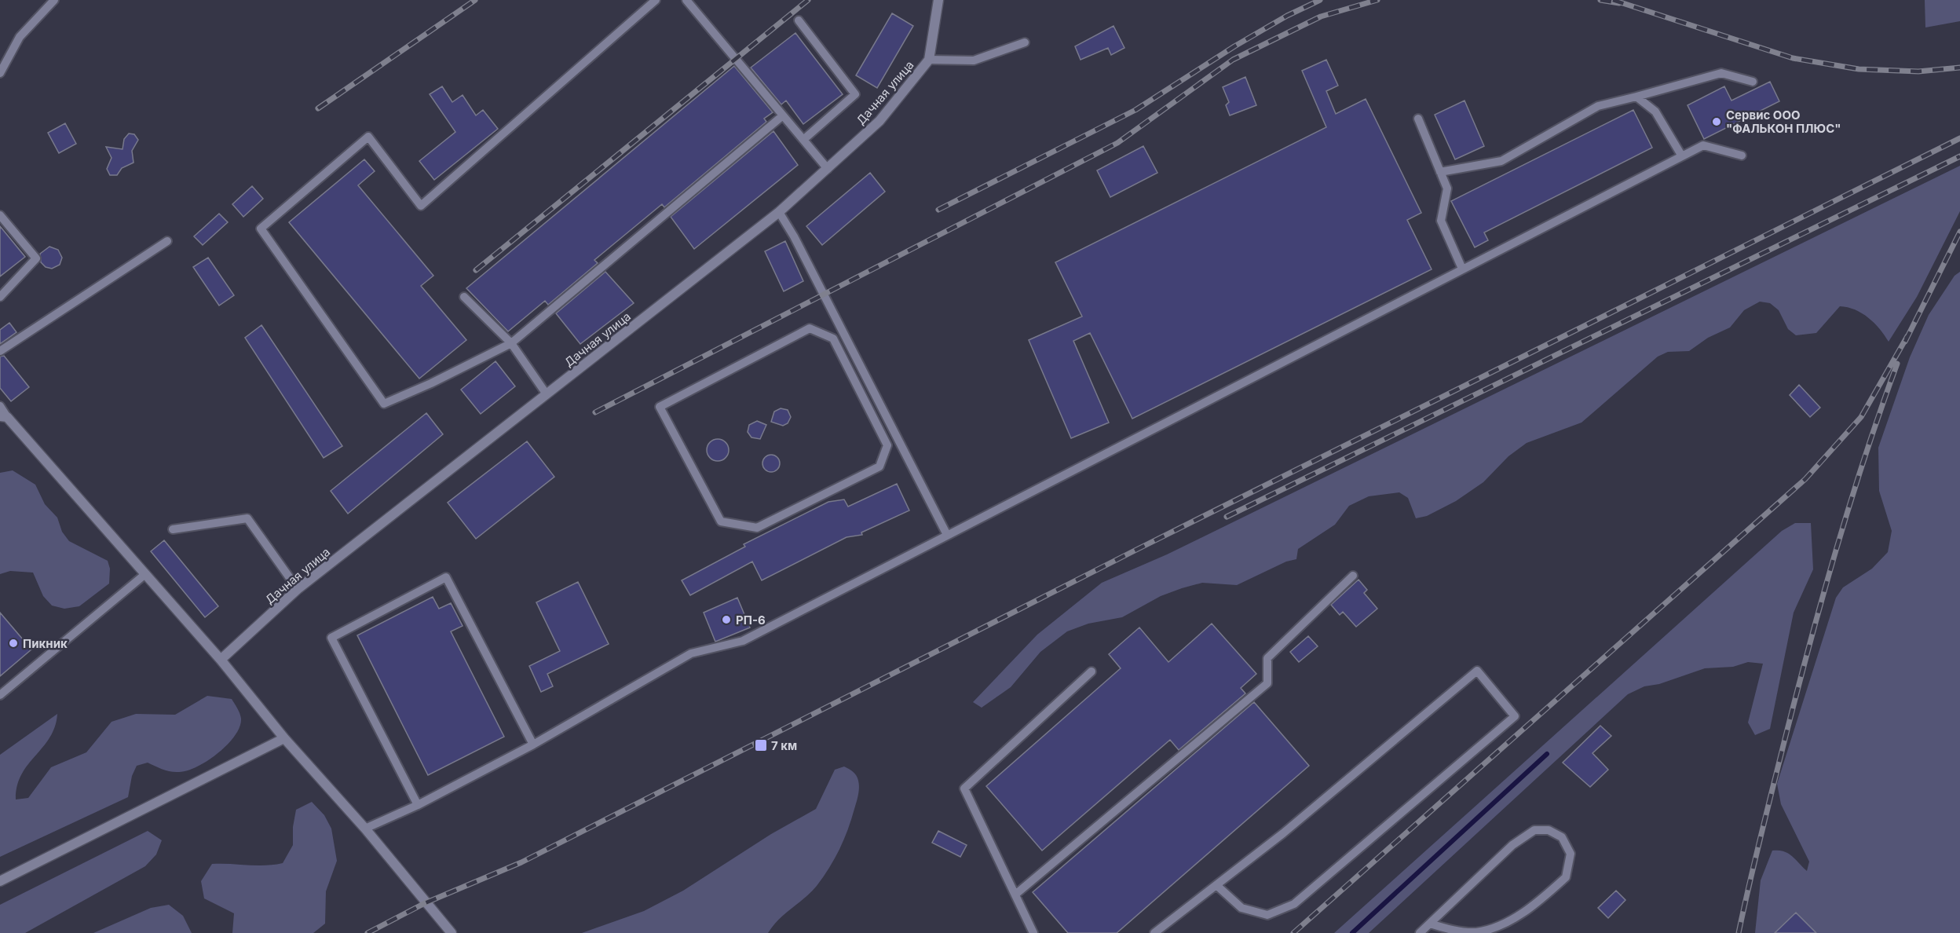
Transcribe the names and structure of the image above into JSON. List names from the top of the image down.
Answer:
{
  "streets": {
    "street": ["Дачная улица"]
  },
  "places": {
    "other": ["Сервис ООО \"ФАЛЬКОН ПЛЮС\"", "РП-6", "Пикник"],
    "transit": ["7 км"]
  }
}
